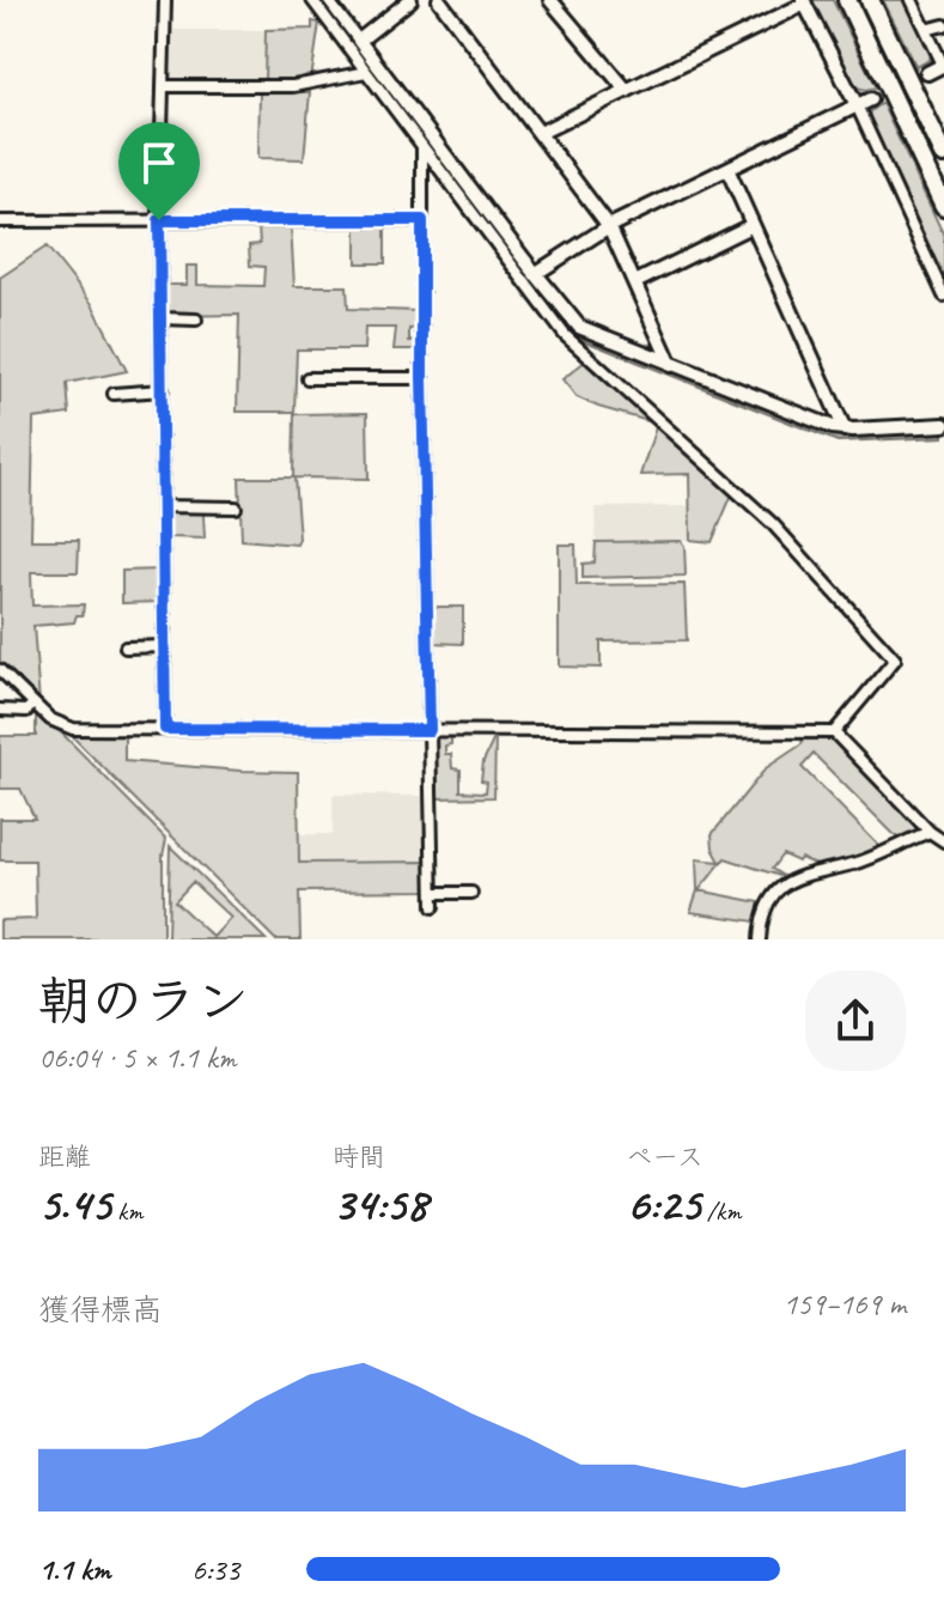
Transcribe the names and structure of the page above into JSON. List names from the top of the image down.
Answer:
{
  "page": {
    "heading": ["朝のラン", "06:04 · 5 × 1.1 km"],
    "stats": [
      ["距離", "5.45 km"],
      ["時間", "34:58"],
      ["ペース", "6:25 /km"]
    ],
    "chart": ["獲得標高", "159–169 m"],
    "list": [
      {
        "name": "1.1 km",
        "note": "6:33"
      }
    ]
  }
}
